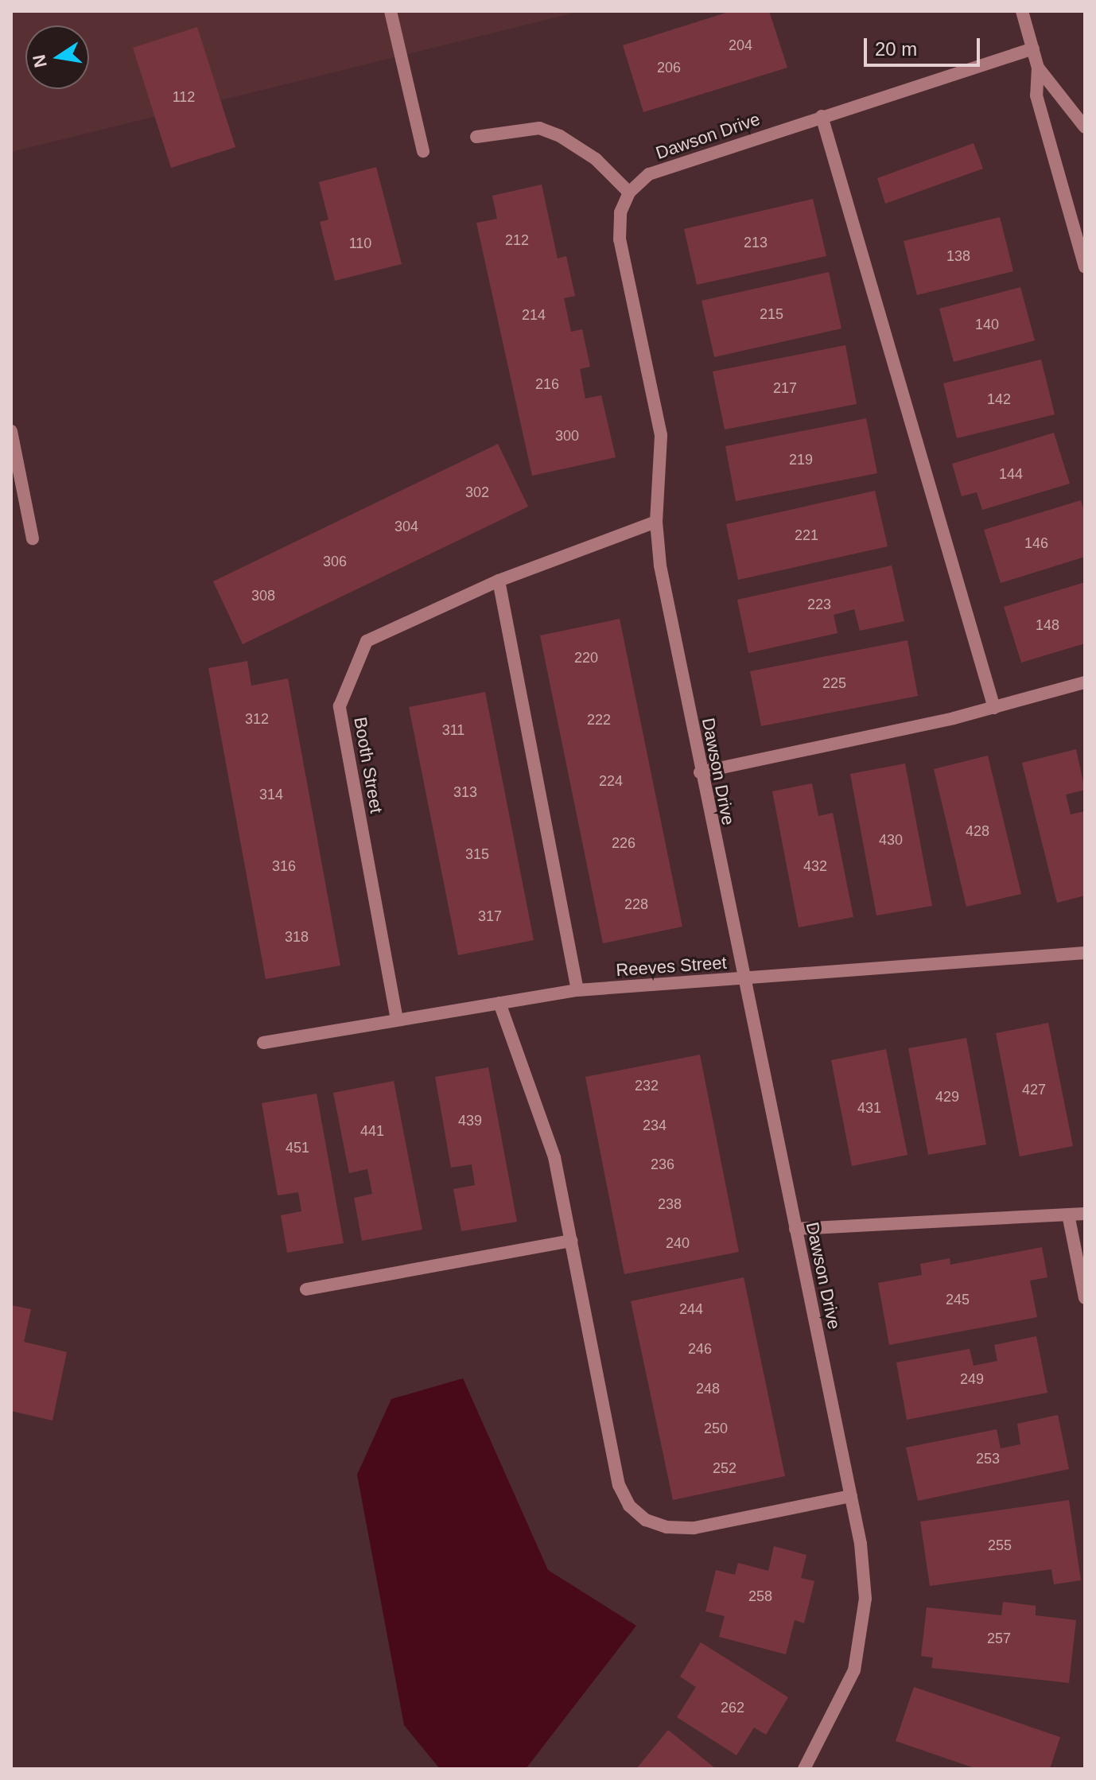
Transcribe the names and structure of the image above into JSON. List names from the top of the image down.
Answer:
{
  "streets": {
    "street": ["Dawson Drive", "Booth Street", "Reeves Street"]
  },
  "crossings": [
    ["Dawson Drive", "Booth Street"],
    ["Dawson Drive", "Reeves Street"],
    ["Booth Street", "Reeves Street"]
  ],
  "house_numbers": [
    "204",
    "206",
    "112",
    "212",
    "213",
    "110",
    "138",
    "215",
    "214",
    "140",
    "216",
    "217",
    "142",
    "300",
    "219",
    "144",
    "302",
    "304",
    "221",
    "146",
    "306",
    "308",
    "223",
    "148",
    "220",
    "225",
    "312",
    "222",
    "311",
    "224",
    "313",
    "314",
    "428",
    "430",
    "226",
    "315",
    "316",
    "432",
    "228",
    "317",
    "318",
    "232",
    "427",
    "429",
    "431",
    "439",
    "234",
    "441",
    "451",
    "236",
    "238",
    "240",
    "245",
    "244",
    "246",
    "249",
    "248",
    "250",
    "253",
    "252",
    "255",
    "258",
    "257",
    "262"
  ],
  "scale_bar": "20 m",
  "north": "left"
}
